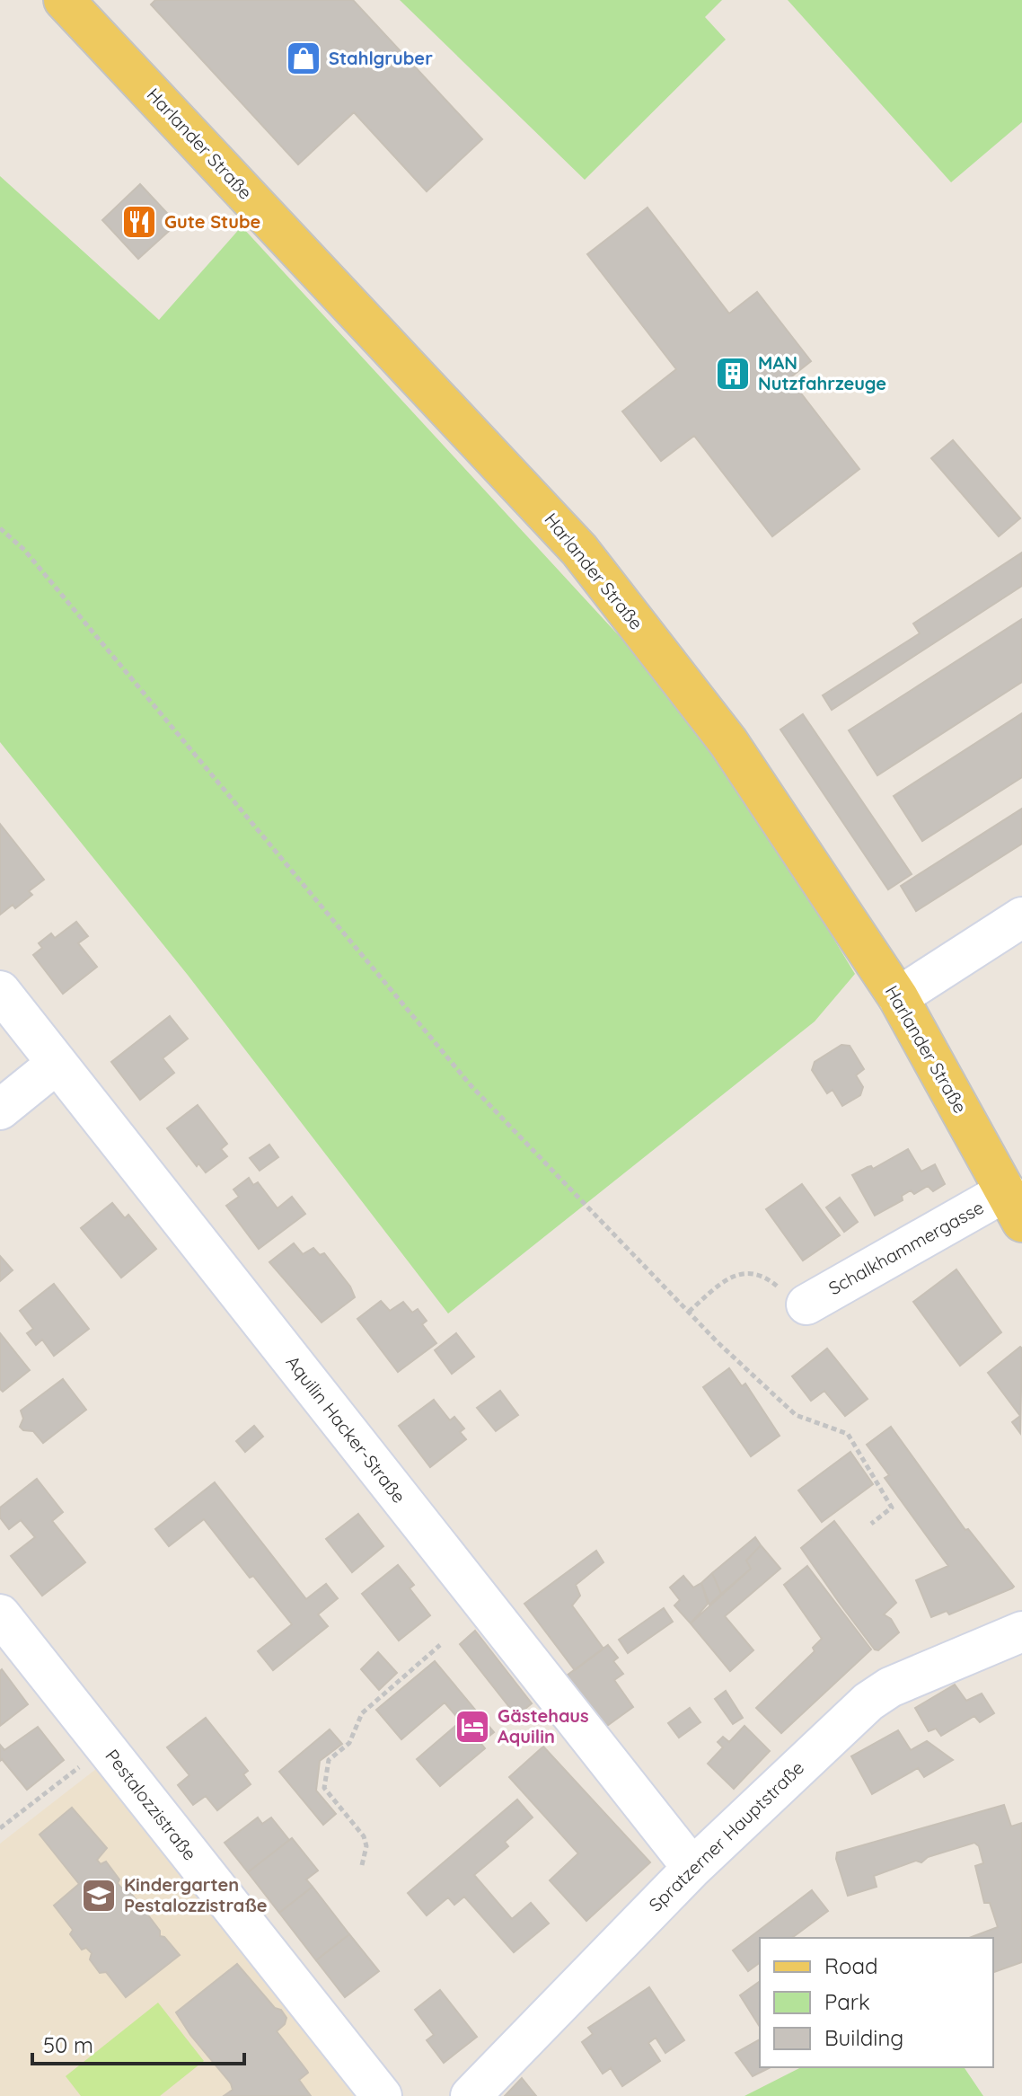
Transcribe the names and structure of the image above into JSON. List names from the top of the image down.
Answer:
{
  "streets": {
    "main road": ["Harlander Straße"],
    "street": [
      "Schalkhammergasse",
      "Aquilin Hacker-Straße",
      "Pestalozzistraße",
      "Spratzerner Hauptstraße"
    ]
  },
  "crossings": [
    ["Harlander Straße", "Schalkhammergasse"],
    ["Aquilin Hacker-Straße", "Spratzerner Hauptstraße"]
  ],
  "places": {
    "shop": ["Stahlgruber"],
    "restaurant": ["Gute Stube"],
    "building": ["MAN Nutzfahrzeuge"],
    "hotel": ["Gästehaus Aquilin"],
    "school or university": ["Kindergarten Pestalozzistraße"]
  },
  "legend": ["Road", "Park", "Building"],
  "scale_bar": "50 m"
}
